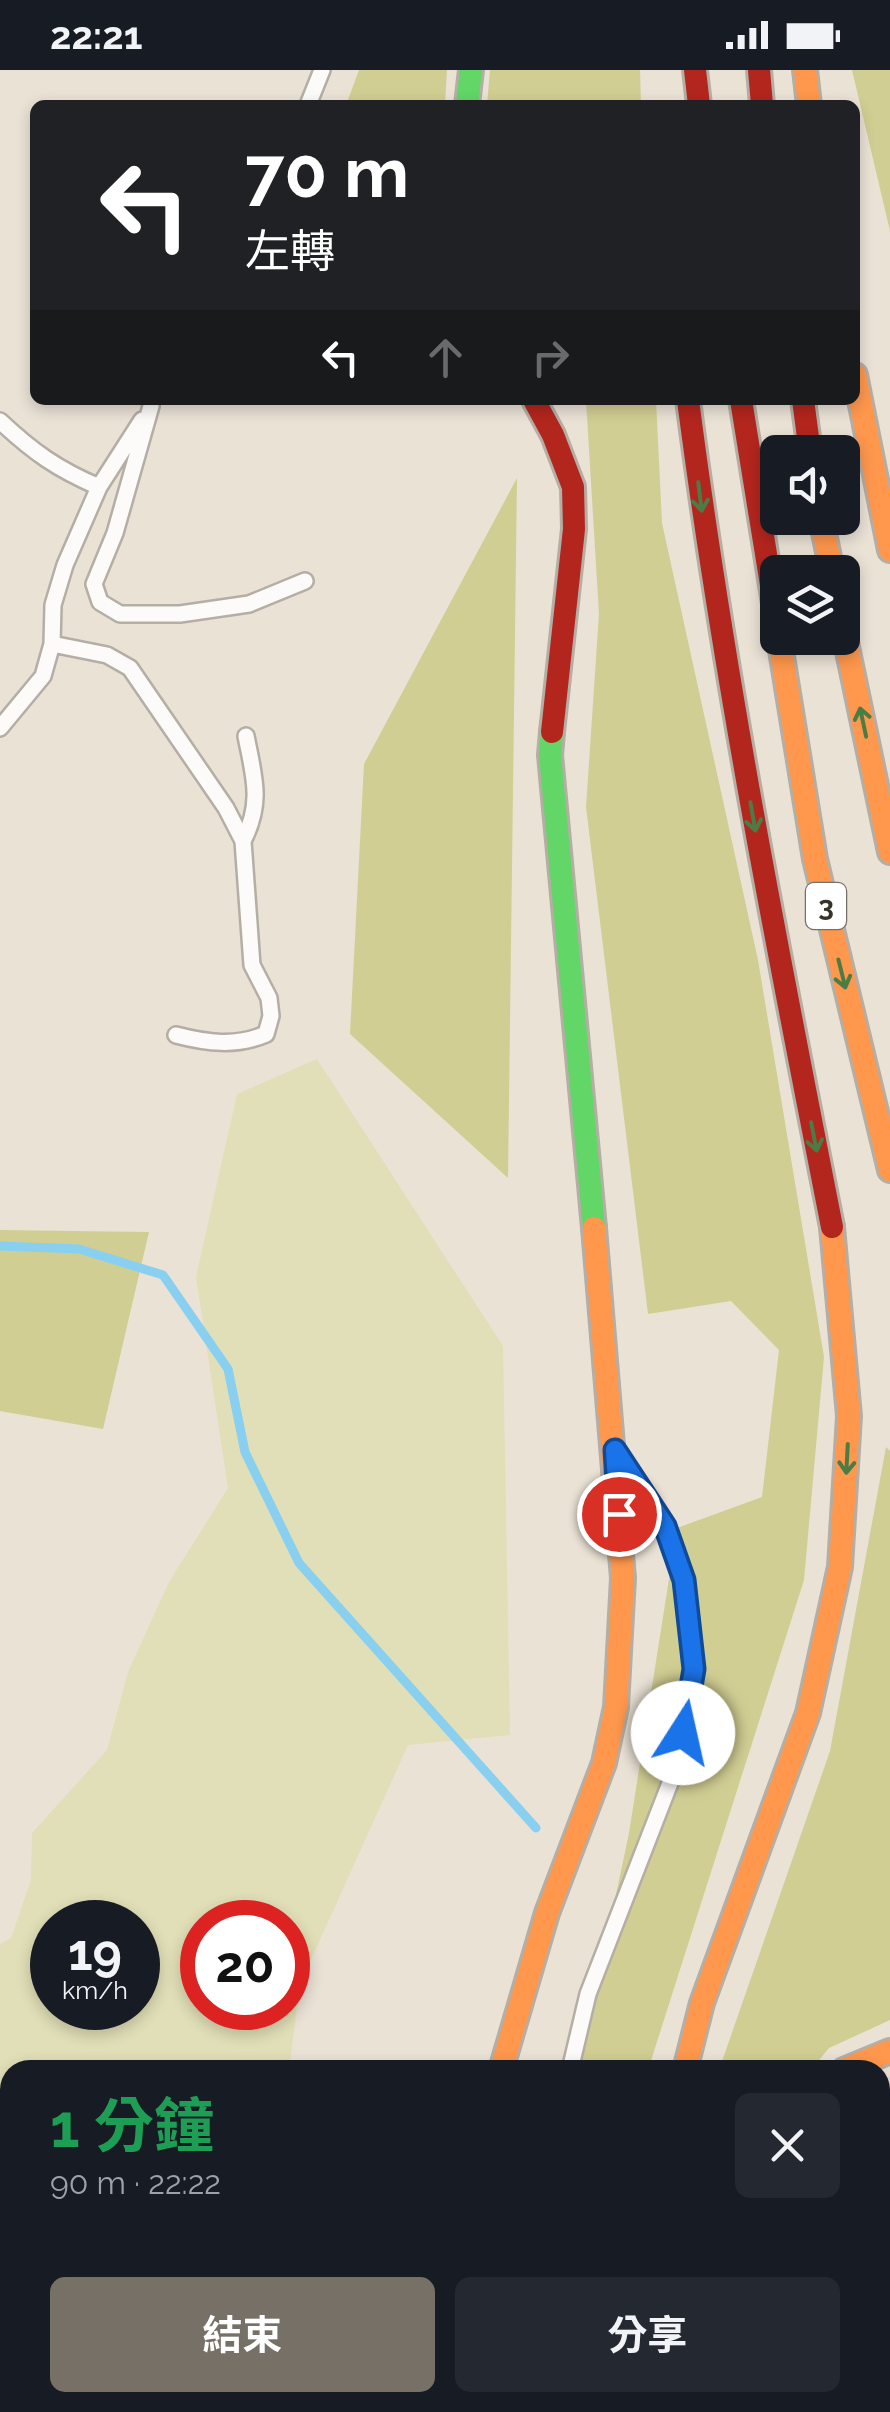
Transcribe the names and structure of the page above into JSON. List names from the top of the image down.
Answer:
{
  "streets": {
    "main road": ["3"]
  },
  "page": {
    "status": "22:21",
    "turn": ["70 m", "左轉"],
    "speed": "19 km/h",
    "limit": "20",
    "heading": ["1 分鐘", "90 m · 22:22"],
    "buttons": ["結束", "分享"]
  }
}
